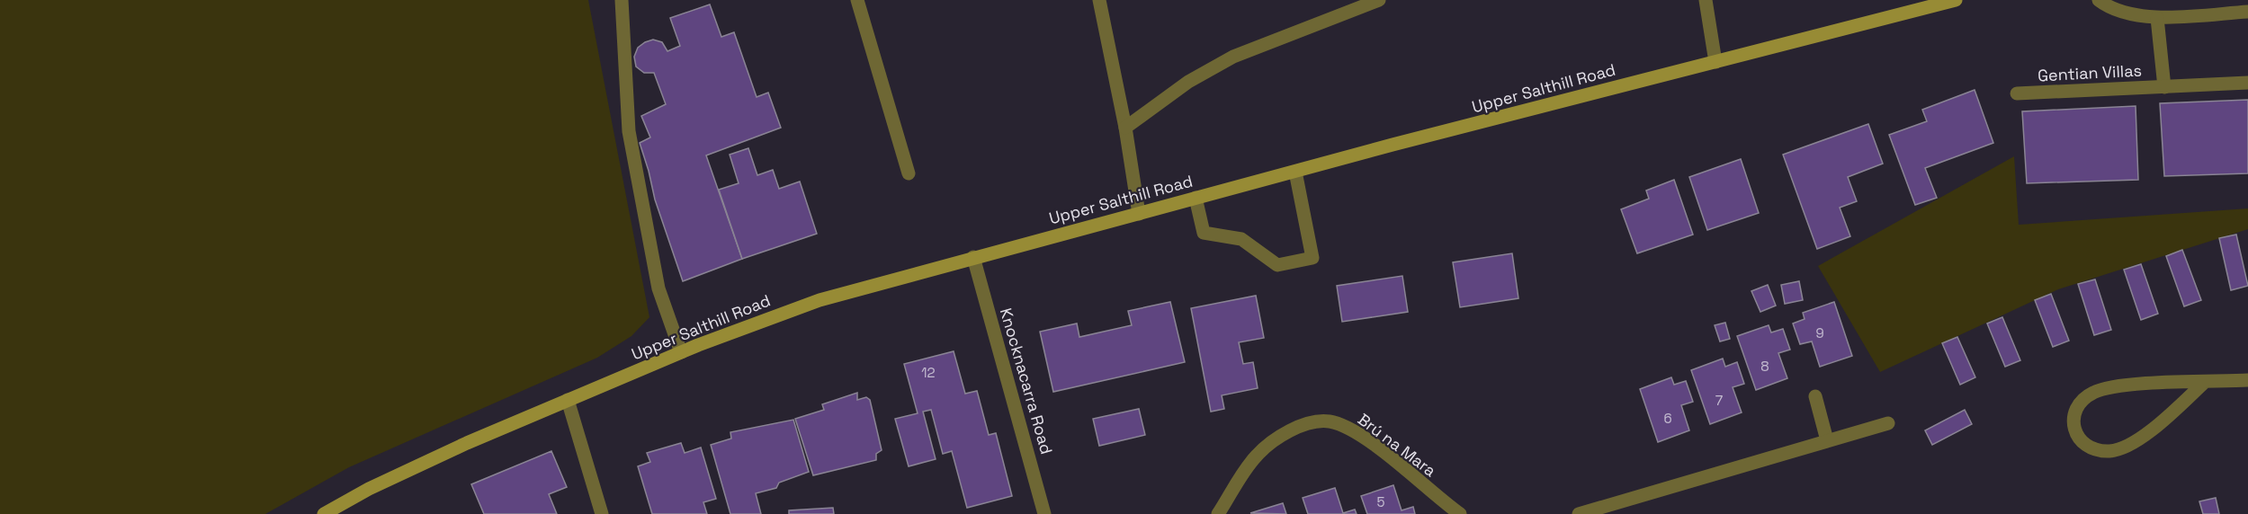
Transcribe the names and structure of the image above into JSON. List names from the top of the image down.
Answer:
{
  "streets": {
    "main road": ["Upper Salthill Road"],
    "street": ["Gentian Villas", "Knocknacarra Road", "Brú na Mara"]
  },
  "crossings": [
    ["Upper Salthill Road", "Knocknacarra Road"]
  ],
  "house_numbers": [
    "9",
    "8",
    "12",
    "7",
    "6",
    "5"
  ]
}
